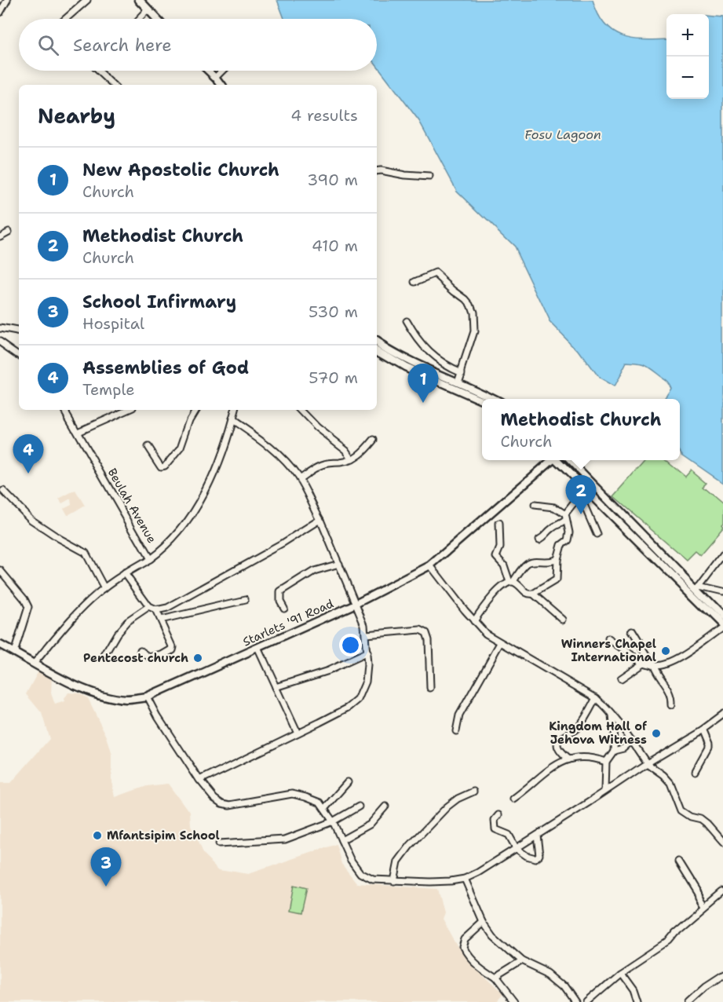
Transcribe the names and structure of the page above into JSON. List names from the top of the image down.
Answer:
{
  "streets": {
    "street": ["Beulah Avenue", "Starlets '91 Road"]
  },
  "water": ["Fosu Lagoon"],
  "places": [
    "Winners Chapel International",
    "Pentecost church",
    "Kingdom Hall of Jehova Witness",
    "Mfantsipim School"
  ],
  "page": {
    "map_buttons": ["+", "−"],
    "search": "Search here",
    "heading": ["Nearby", "4 results"],
    "list": [
      {
        "mark": "1",
        "name": "New Apostolic Church",
        "note": "Church",
        "value": "390 m"
      },
      {
        "mark": "2",
        "name": "Methodist Church",
        "note": "Church",
        "value": "410 m"
      },
      {
        "mark": "3",
        "name": "School Infirmary",
        "note": "Hospital",
        "value": "530 m"
      },
      {
        "mark": "4",
        "name": "Assemblies of God",
        "note": "Temple",
        "value": "570 m"
      }
    ],
    "pins": [
      "1",
      "4",
      "2",
      "3"
    ],
    "popup": ["Methodist Church", "Church"]
  }
}
